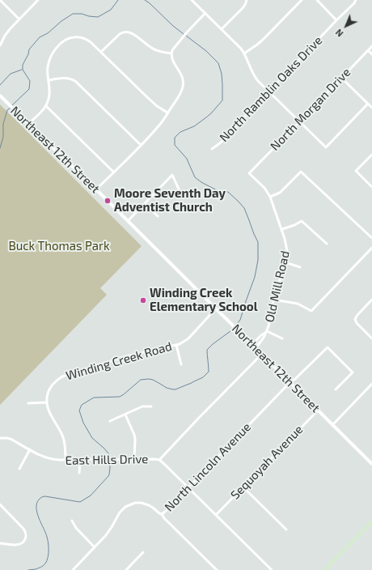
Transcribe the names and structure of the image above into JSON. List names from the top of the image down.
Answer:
{
  "streets": {
    "street": [
      "North Ramblin Oaks Drive",
      "North Morgan Drive",
      "Northeast 12th Street",
      "Old Mill Road",
      "Winding Creek Road",
      "East Hills Drive",
      "Sequoyah Avenue",
      "North Lincoln Avenue"
    ]
  },
  "crossings": [
    ["North Morgan Drive", "Old Mill Road"],
    ["Northeast 12th Street", "Old Mill Road"],
    ["Northeast 12th Street", "Winding Creek Road"],
    ["Northeast 12th Street", "Sequoyah Avenue"],
    ["Northeast 12th Street", "North Lincoln Avenue"],
    ["East Hills Drive", "Sequoyah Avenue"],
    ["East Hills Drive", "North Lincoln Avenue"]
  ],
  "parks": ["Buck Thomas Park"],
  "places": ["Moore Seventh Day Adventist Church", "Winding Creek Elementary School"],
  "north": "bottom left"
}
